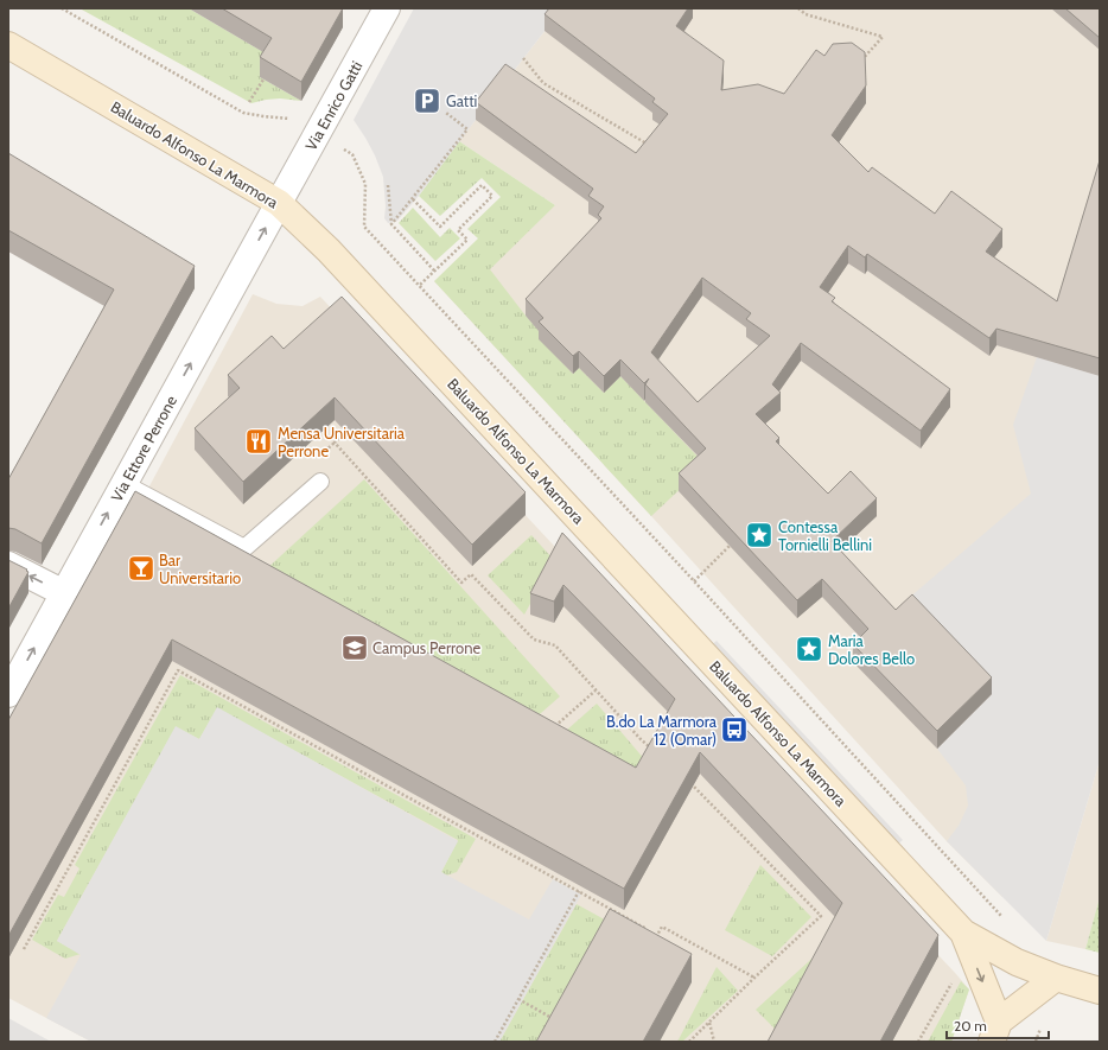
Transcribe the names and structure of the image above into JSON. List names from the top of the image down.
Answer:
{
  "streets": {
    "street": ["Via Enrico Gatti", "Baluardo Alfonso La Marmora", "Via Ettore Perrone"]
  },
  "crossings": [
    ["Via Enrico Gatti", "Baluardo Alfonso La Marmora"],
    ["Via Enrico Gatti", "Via Ettore Perrone"],
    ["Baluardo Alfonso La Marmora", "Via Ettore Perrone"]
  ],
  "one_way": ["Via Ettore Perrone"],
  "places": {
    "parking": ["Gatti"],
    "restaurant": ["Mensa Universitaria Perrone"],
    "place": ["Contessa Tornielli Bellini", "Maria Dolores Bello"],
    "bar": ["Bar Universitario"],
    "school or university": ["Campus Perrone"],
    "bus stop": ["B.do La Marmora 12 (Omar)"]
  },
  "scale_bar": "20 m"
}
